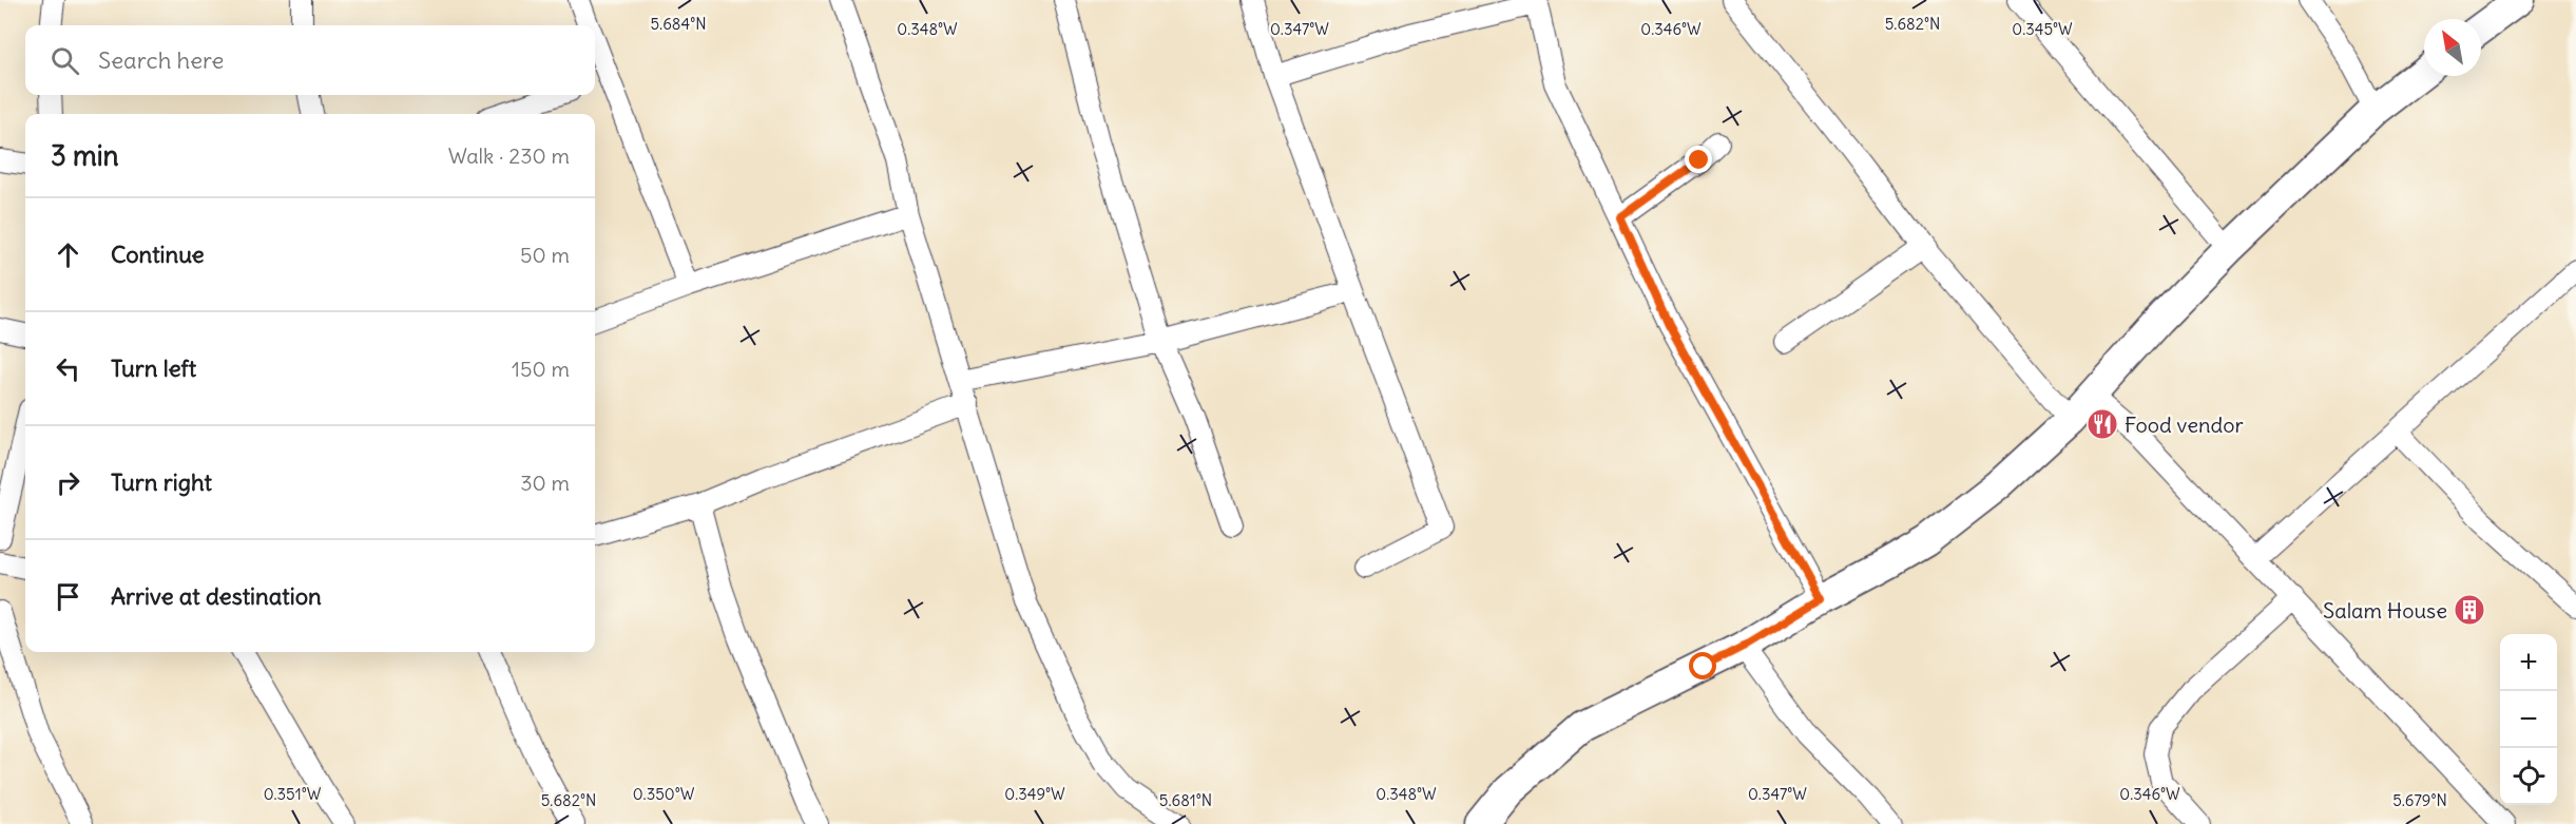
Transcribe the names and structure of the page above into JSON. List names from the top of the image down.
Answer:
{
  "places": {
    "restaurant": ["Food vendor"],
    "building": ["Salam House"]
  },
  "north": "top left",
  "page": {
    "search": "Search here",
    "heading": ["3 min", "Walk · 230 m"],
    "list": [
      ["Continue", "50 m"],
      ["Turn left", "150 m"],
      ["Turn right", "30 m"],
      "Arrive at destination"
    ],
    "map_buttons": ["+", "−"]
  },
  "coordinates": [
    "5.684°N",
    "5.682°N",
    "0.345°W",
    "0.348°W",
    "0.347°W",
    "0.346°W",
    "0.351°W",
    "0.350°W",
    "0.349°W",
    "5.681°N",
    "5.679°N"
  ]
}
